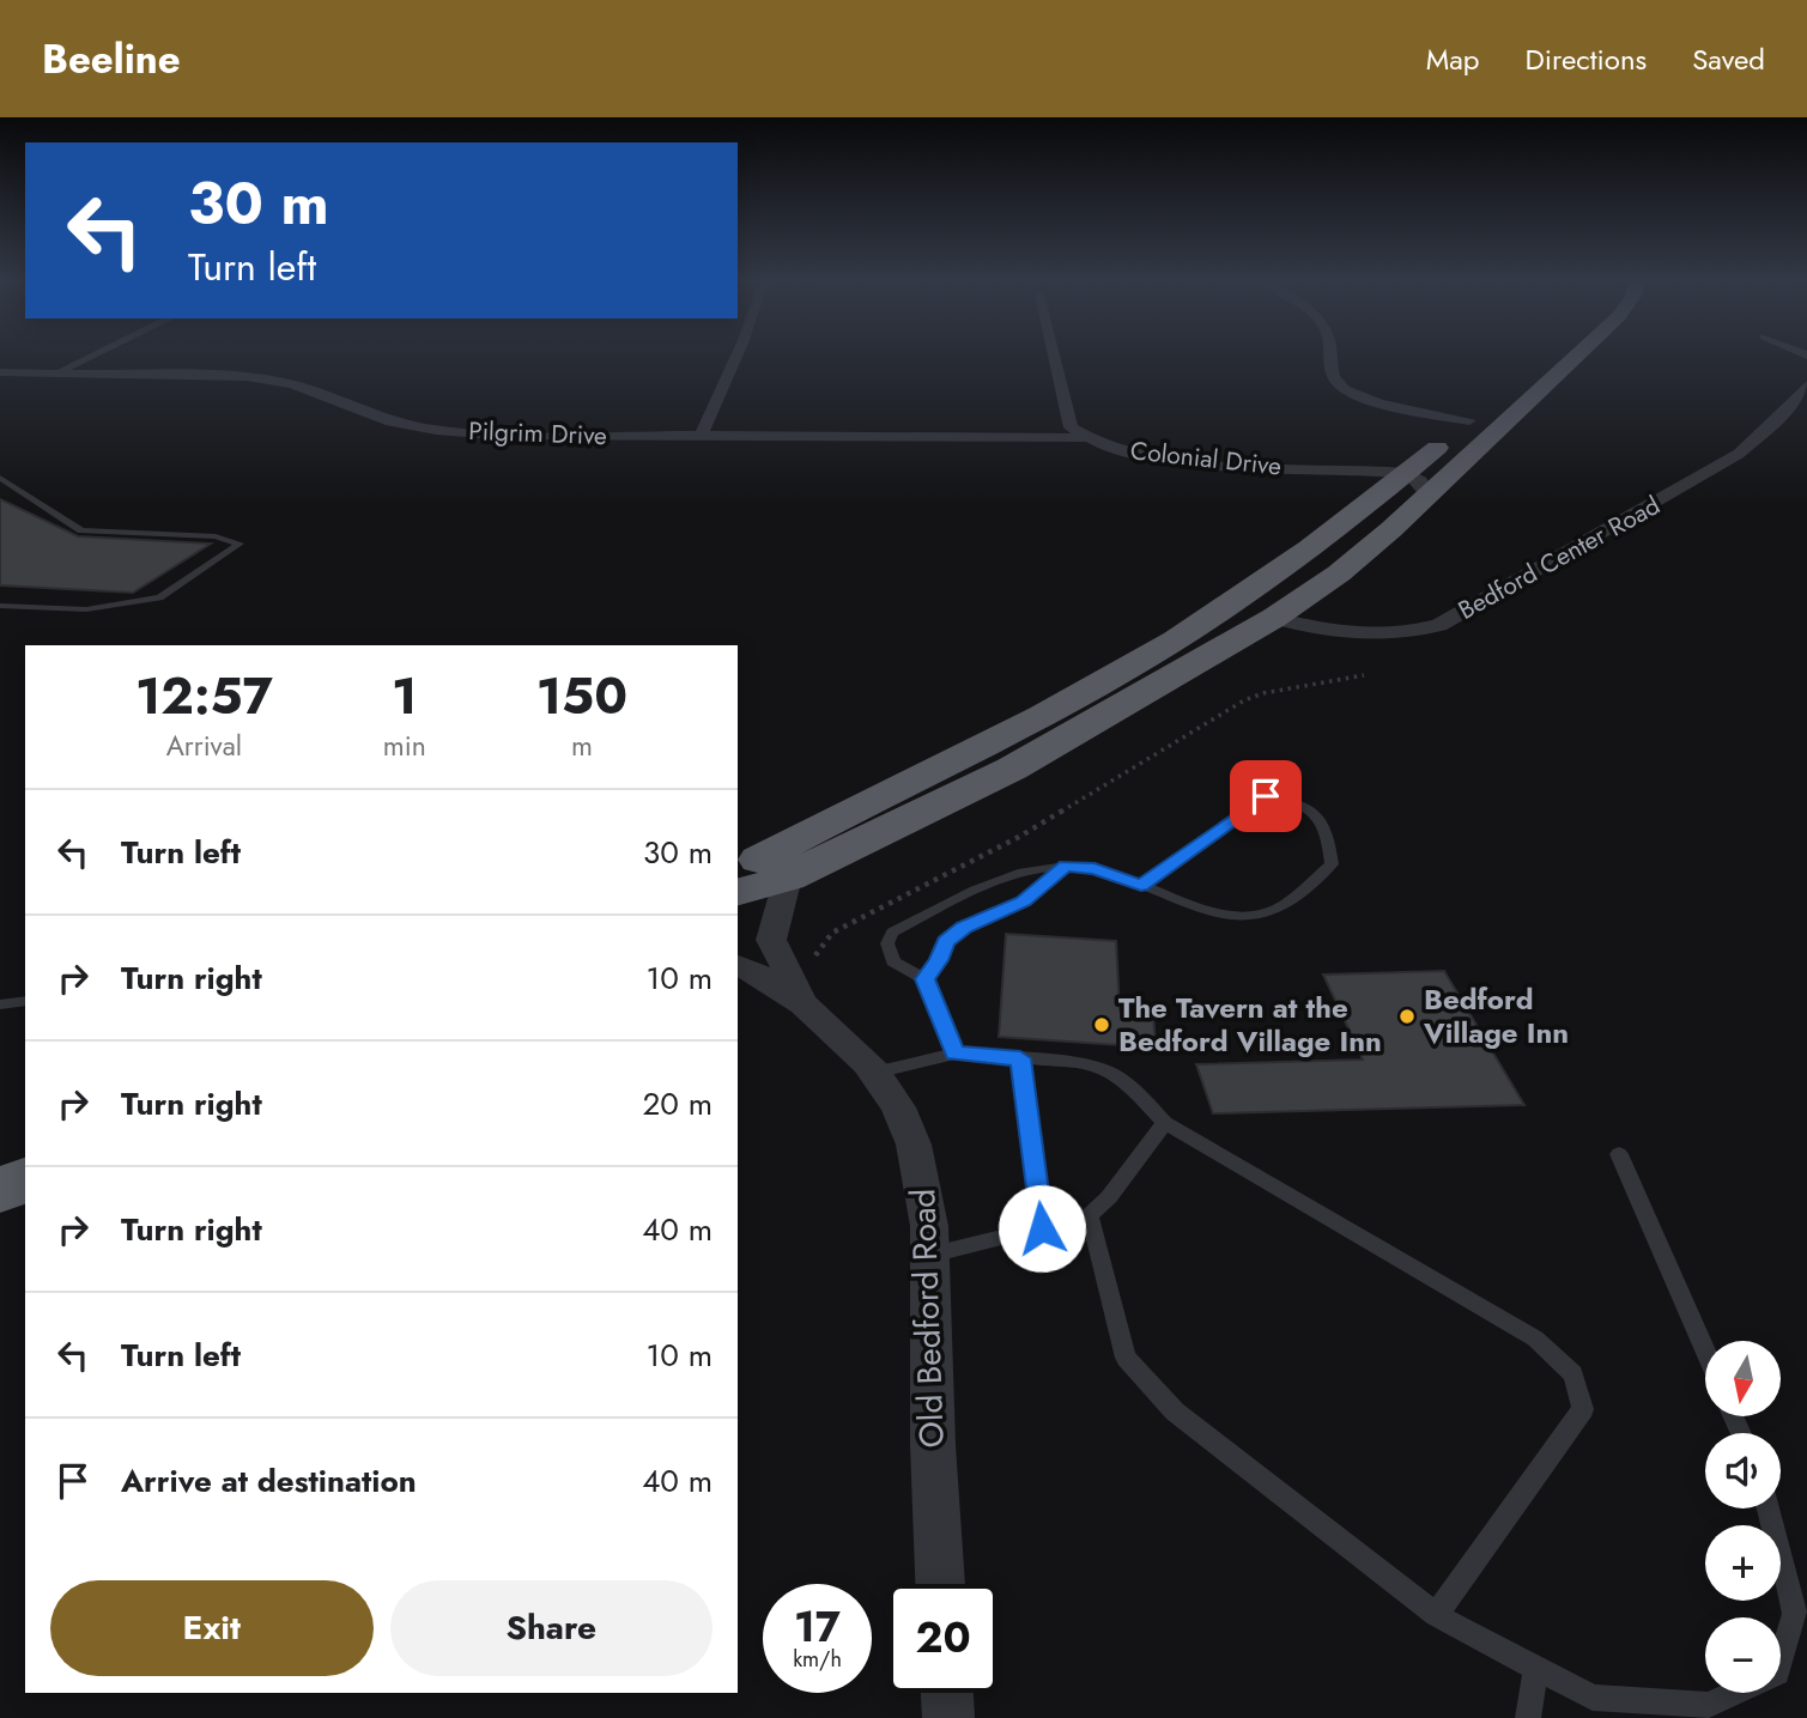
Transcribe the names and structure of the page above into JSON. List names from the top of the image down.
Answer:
{
  "streets": {
    "street": [
      "Pilgrim Drive",
      "Colonial Drive",
      "Bedford Center Road",
      "Old Bedford Road"
    ]
  },
  "crossings": [
    ["Pilgrim Drive", "Colonial Drive"]
  ],
  "places": ["Bedford Village Inn", "The Tavern at the Bedford Village Inn"],
  "north": "bottom",
  "page": {
    "header": "Beeline",
    "nav": ["Map", "Directions", "Saved"],
    "turn": ["30 m", "Turn left"],
    "eta": [
      "12:57",
      "Arrival",
      "1",
      "min",
      "150",
      "m"
    ],
    "list": [
      {
        "name": "Turn left",
        "value": "30 m"
      },
      {
        "name": "Turn right",
        "value": "10 m"
      },
      {
        "name": "Turn right",
        "value": "20 m"
      },
      {
        "name": "Turn right",
        "value": "40 m"
      },
      {
        "name": "Turn left",
        "value": "10 m"
      },
      {
        "name": "Arrive at destination",
        "value": "40 m"
      }
    ],
    "map_buttons": ["+", "−"],
    "buttons": ["Exit", "Share"],
    "speed": "17 km/h",
    "limit": "20"
  }
}
